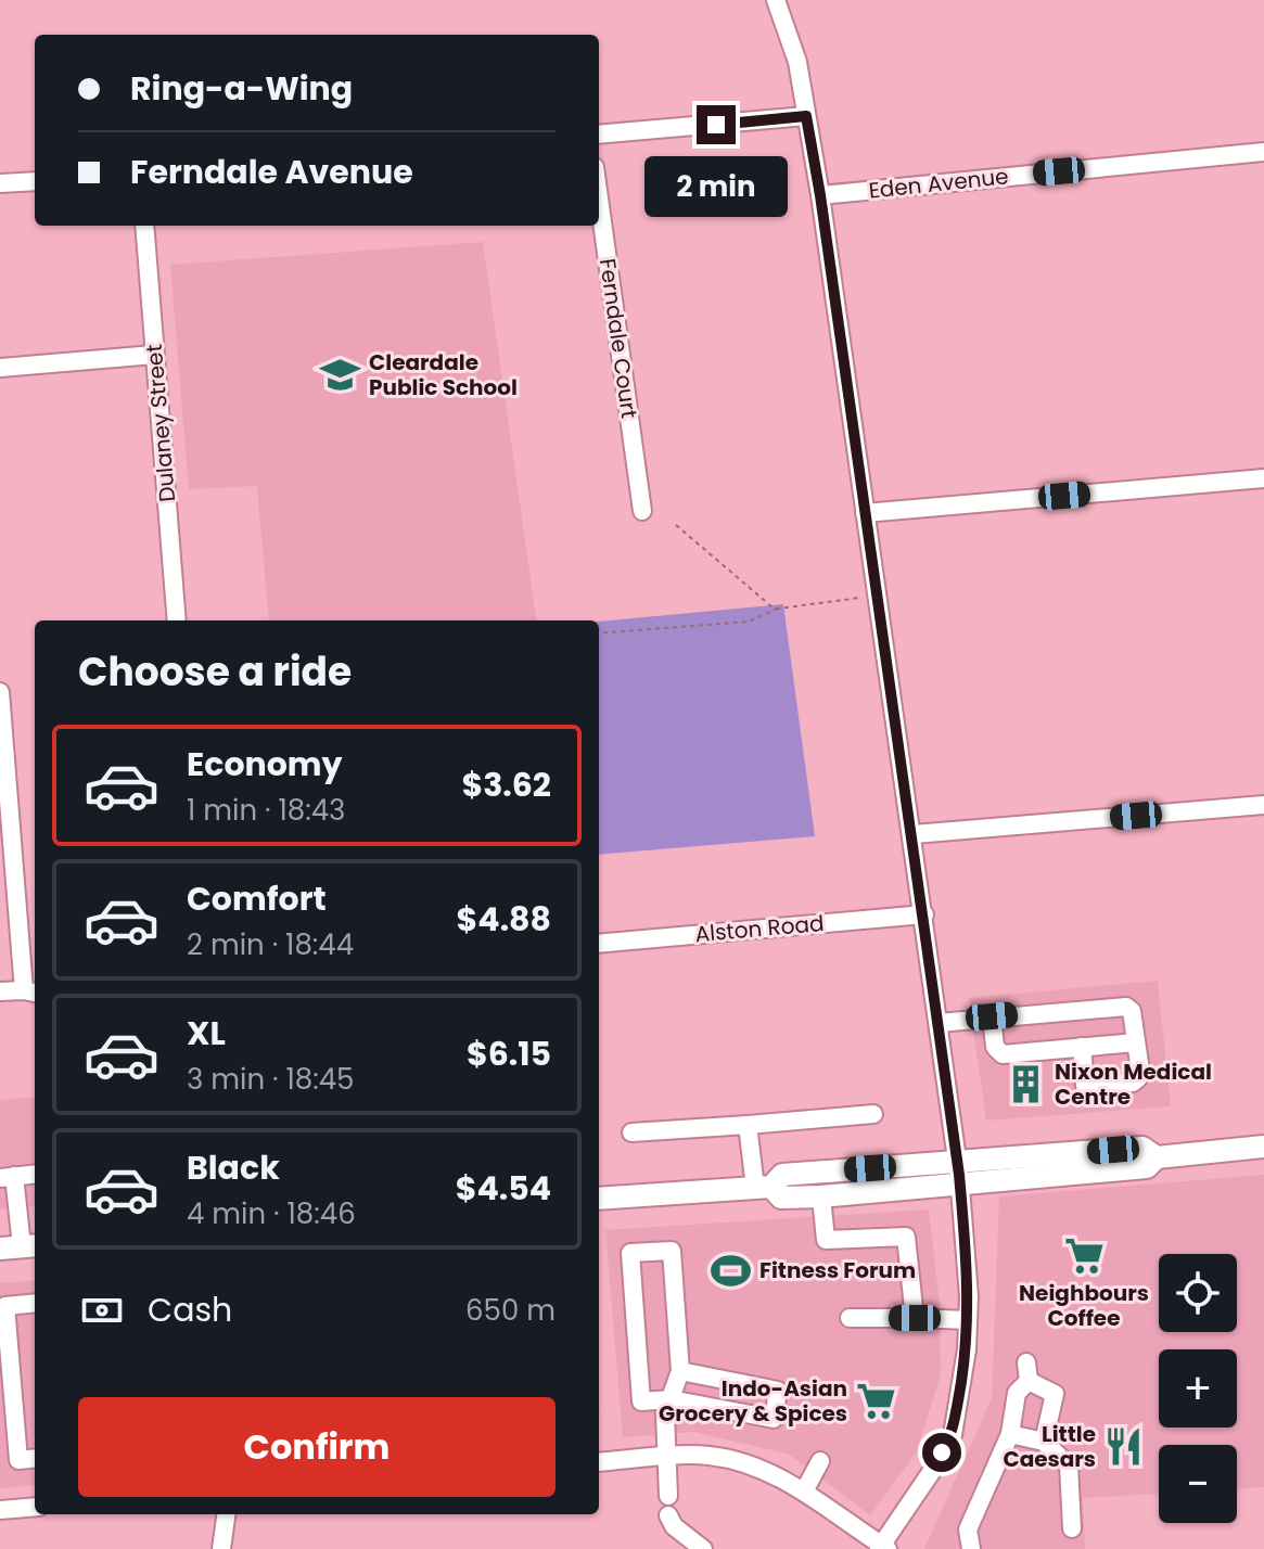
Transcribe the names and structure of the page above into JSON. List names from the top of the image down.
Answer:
{
  "streets": {
    "street": [
      "Eden Avenue",
      "Ferndale Court",
      "Dulaney Street",
      "Alston Road"
    ]
  },
  "places": {
    "school or university": ["Cleardale Public School"],
    "building": ["Nixon Medical Centre"],
    "supermarket": ["Neighbours Coffee", "Indo-Asian Grocery & Spices"],
    "sports": ["Fitness Forum"],
    "restaurant": ["Little Caesars"]
  },
  "page": {
    "banner": ["Ring-a-Wing", "Ferndale Avenue"],
    "bubble": "2 min",
    "heading": "Choose a ride",
    "list": [
      {
        "name": "Economy",
        "note": "1 min · 18:43",
        "value": "$3.62"
      },
      {
        "name": "Comfort",
        "note": "2 min · 18:44",
        "value": "$4.88"
      },
      {
        "name": "XL",
        "note": "3 min · 18:45",
        "value": "$6.15"
      },
      {
        "name": "Black",
        "note": "4 min · 18:46",
        "value": "$4.54"
      }
    ],
    "map_buttons": ["+", "−"],
    "pay": ["Cash", "650 m"],
    "buttons": "Confirm"
  }
}
